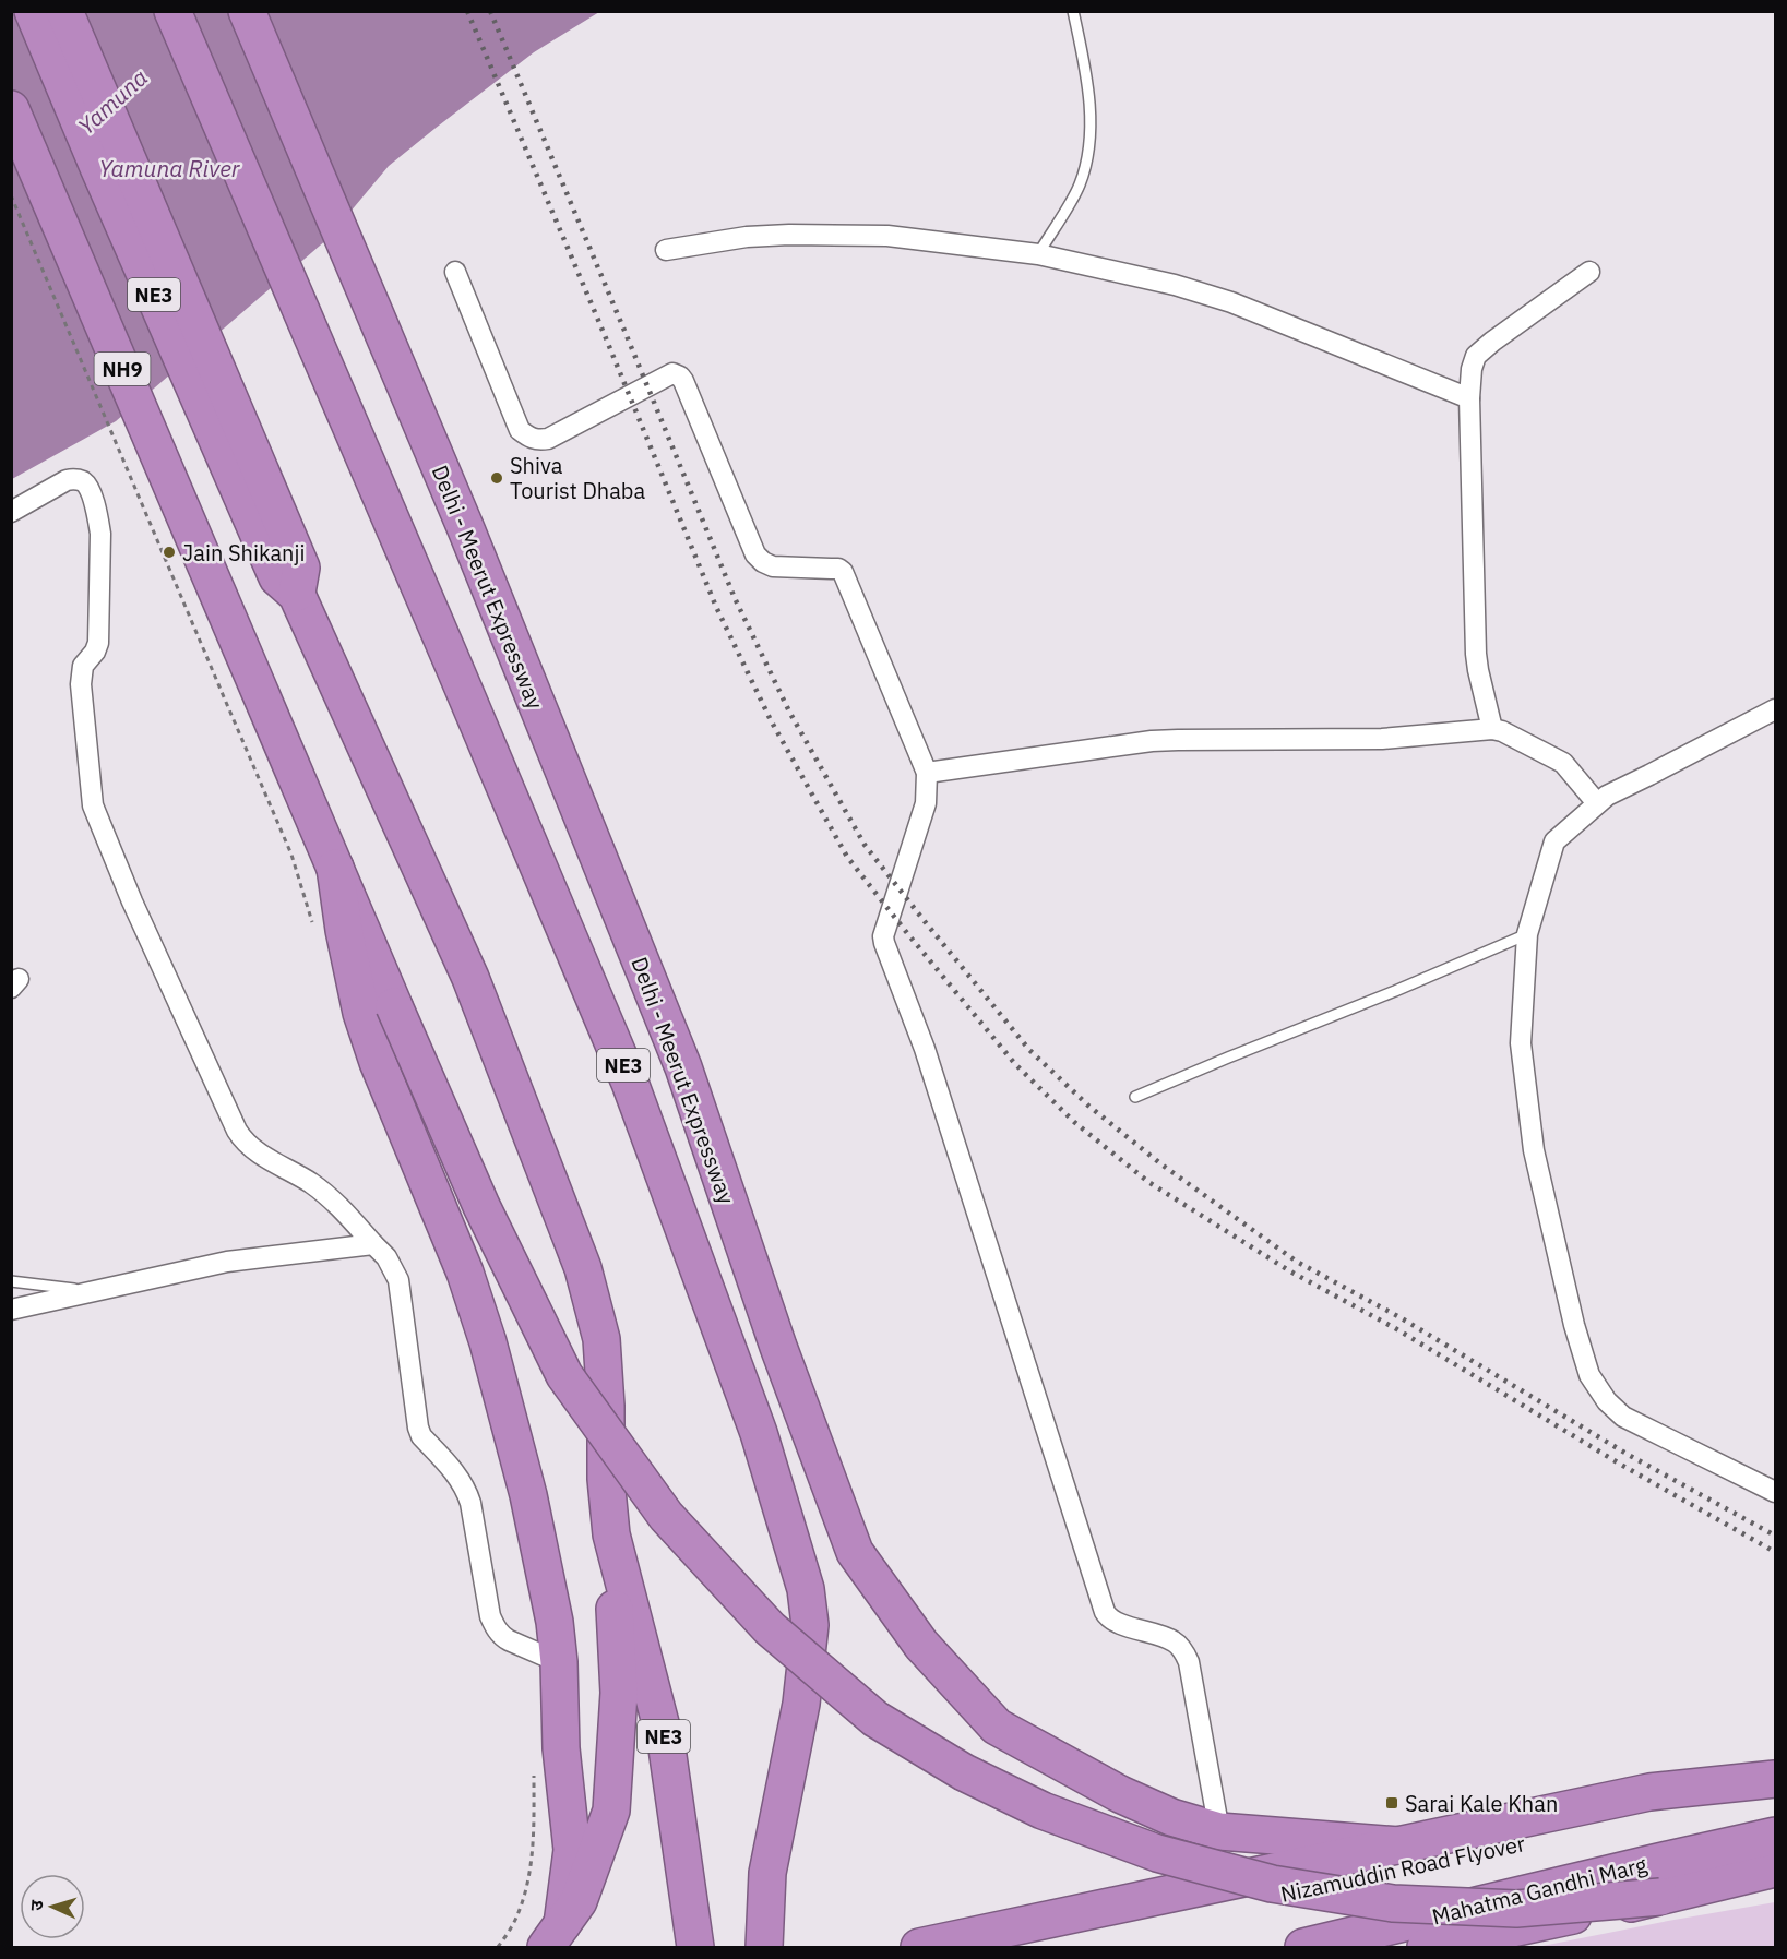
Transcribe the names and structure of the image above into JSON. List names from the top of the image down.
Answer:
{
  "streets": {
    "highway": [
      "NE3",
      "NH9",
      "Delhi - Meerut Expressway",
      "Nizamuddin Road Flyover",
      "Mahatma Gandhi Marg"
    ]
  },
  "water": ["Yamuna", "Yamuna River"],
  "places": {
    "other": ["Shiva Tourist Dhaba", "Jain Shikanji"],
    "transit": ["Sarai Kale Khan"]
  },
  "north": "left"
}
